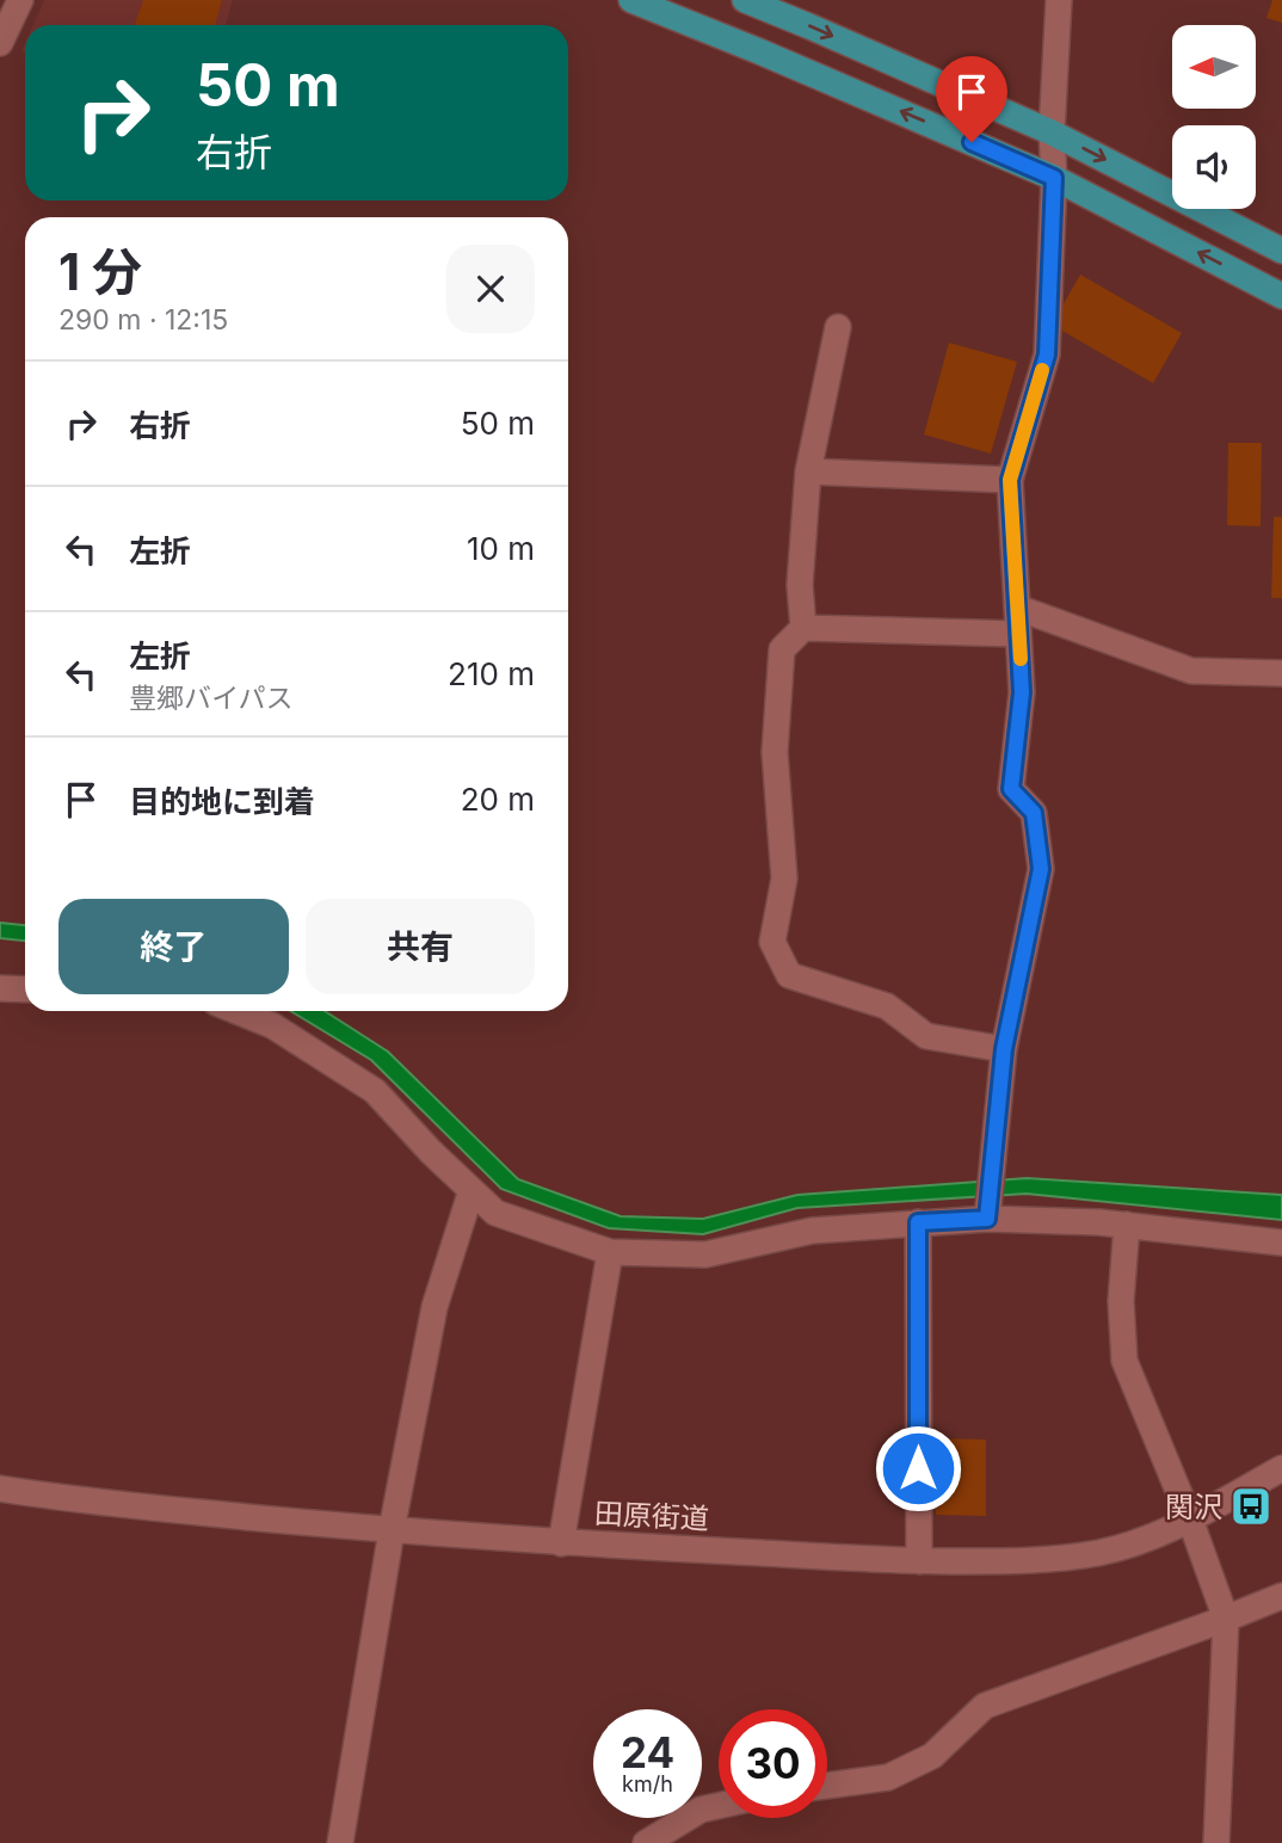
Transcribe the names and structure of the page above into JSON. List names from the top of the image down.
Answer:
{
  "streets": {
    "street": ["田原街道"]
  },
  "places": {
    "bus stop": ["関沢"]
  },
  "north": "left",
  "page": {
    "turn": ["50 m", "右折"],
    "heading": ["1 分", "290 m · 12:15"],
    "list": [
      {
        "name": "右折",
        "value": "50 m"
      },
      {
        "name": "左折",
        "value": "10 m"
      },
      {
        "name": "左折",
        "note": "豊郷バイパス",
        "value": "210 m"
      },
      {
        "name": "目的地に到着",
        "value": "20 m"
      }
    ],
    "buttons": ["終了", "共有"],
    "speed": "24 km/h",
    "limit": "30"
  }
}
